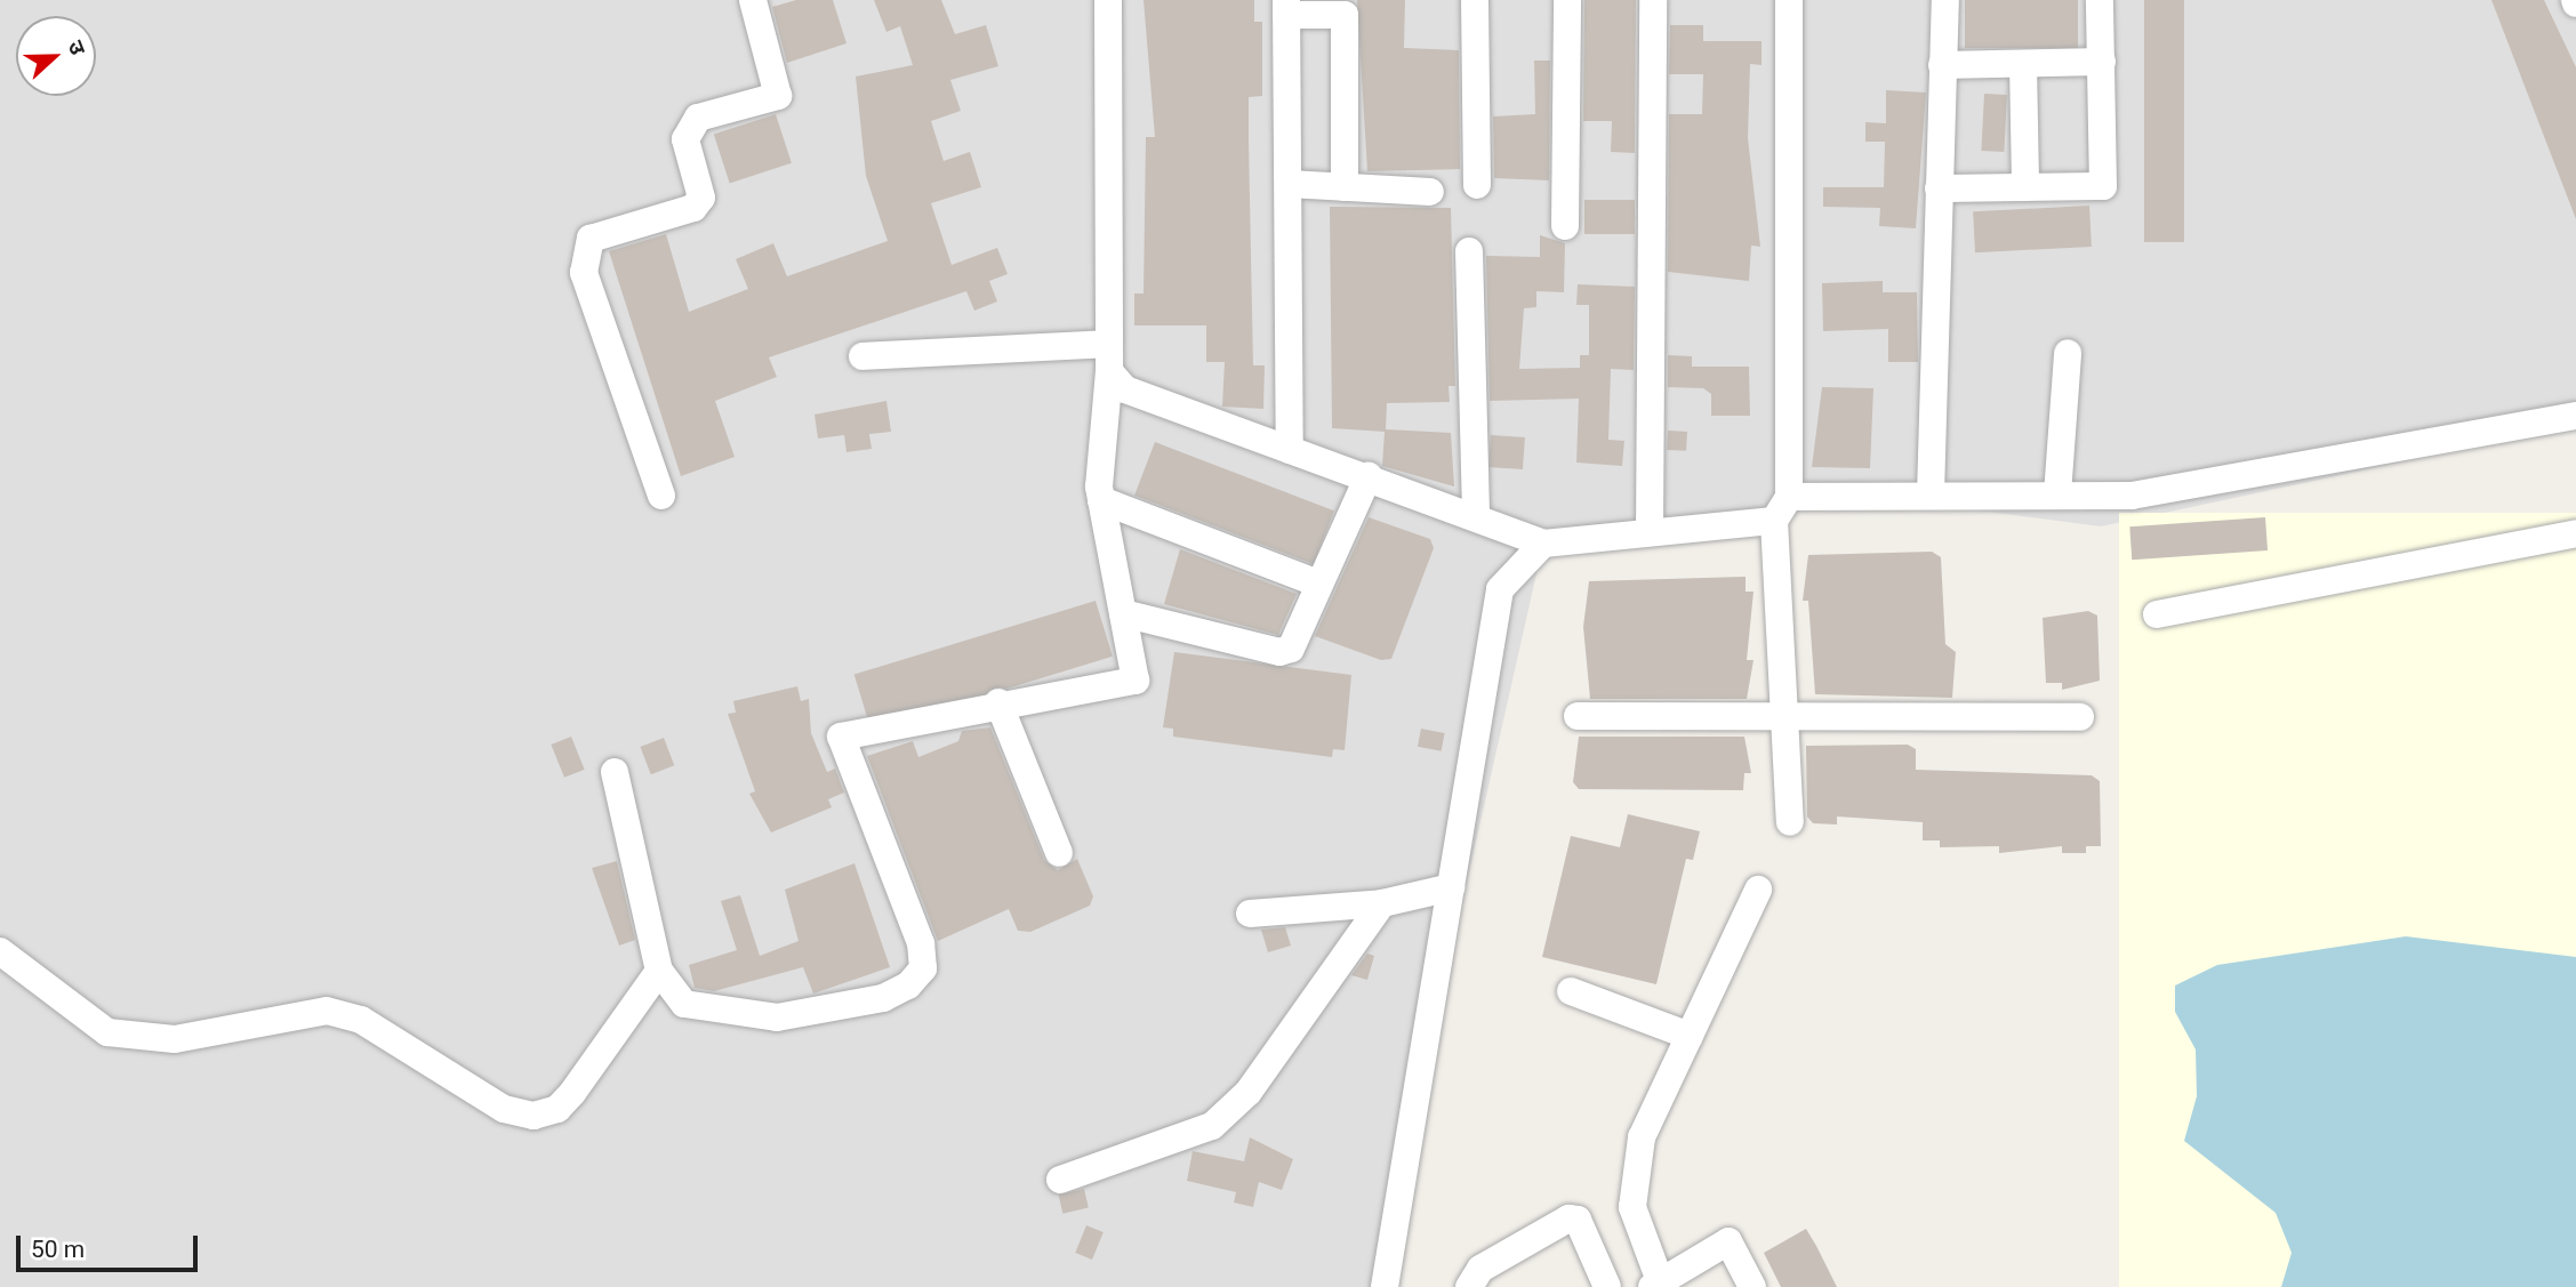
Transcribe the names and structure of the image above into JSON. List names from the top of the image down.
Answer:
{
  "scale_bar": "50 m",
  "north": "right"
}
